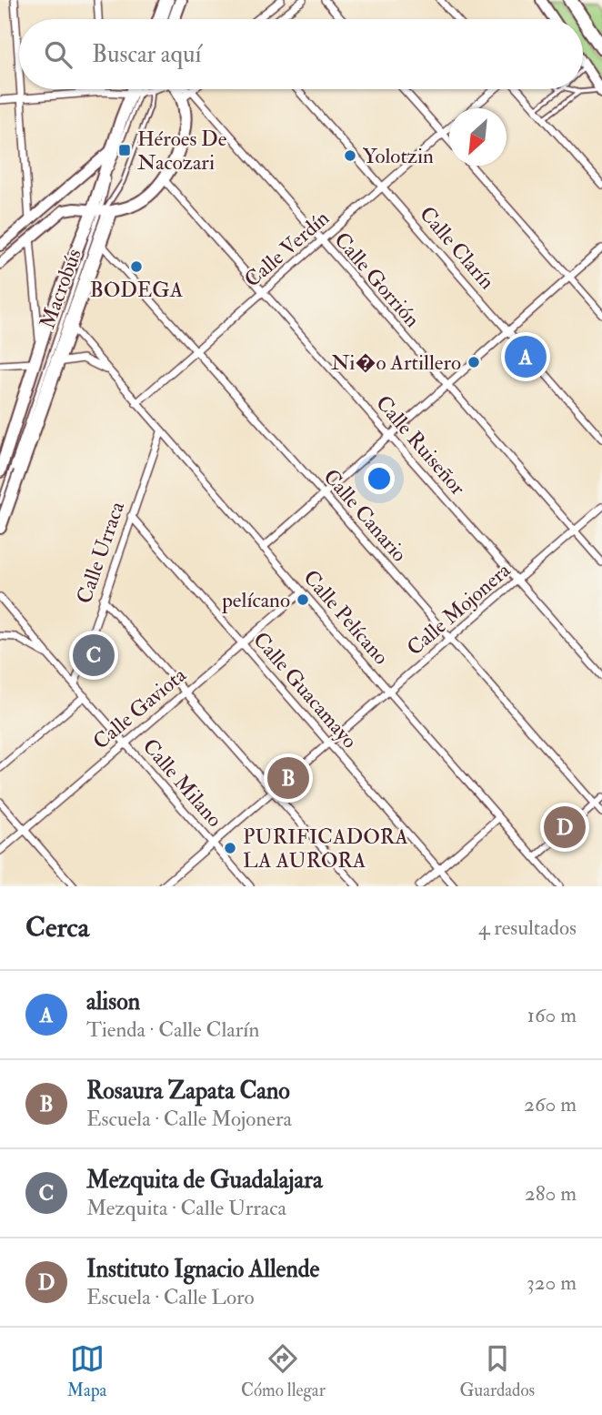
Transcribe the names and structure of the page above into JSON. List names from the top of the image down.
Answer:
{
  "streets": {
    "street": [
      "Calle Clarín",
      "Calle Verdín",
      "Calle Gorrión",
      "Calle Ruiseñor",
      "Calle Canario",
      "Calle Urraca",
      "Calle Mojonera",
      "Calle Pelícano",
      "Calle Guacamayo",
      "Calle Gaviota",
      "Calle Milano"
    ],
    "lane": ["Macrobús"]
  },
  "crossings": [
    ["Calle Clarín", "Calle Verdín"],
    ["Calle Verdín", "Calle Gorrión"],
    ["Calle Verdín", "Calle Ruiseñor"],
    ["Calle Verdín", "Calle Canario"],
    ["Calle Verdín", "Calle Pelícano"],
    ["Calle Gorrión", "Calle Mojonera"],
    ["Calle Ruiseñor", "Calle Mojonera"],
    ["Calle Canario", "Calle Mojonera"],
    ["Calle Urraca", "Calle Pelícano"],
    ["Calle Urraca", "Calle Guacamayo"],
    ["Calle Urraca", "Calle Milano"],
    ["Calle Mojonera", "Calle Pelícano"],
    ["Calle Mojonera", "Calle Guacamayo"],
    ["Calle Mojonera", "Calle Milano"],
    ["Calle Pelícano", "Calle Gaviota"],
    ["Calle Guacamayo", "Calle Gaviota"],
    ["Calle Gaviota", "Calle Milano"]
  ],
  "places": {
    "transit": ["Héroes De Nacozari"],
    "other": [
      "Yolotzin",
      "BODEGA",
      "Ni�o Artillero",
      "pelícano",
      "PURIFICADORA LA AURORA"
    ]
  },
  "north": "bottom left",
  "page": {
    "search": "Buscar aquí",
    "pins": [
      "A",
      "C",
      "B",
      "D"
    ],
    "heading": ["Cerca", "4 resultados"],
    "list": [
      {
        "mark": "A",
        "name": "alison",
        "note": "Tienda · Calle Clarín",
        "value": "160 m"
      },
      {
        "mark": "B",
        "name": "Rosaura Zapata Cano",
        "note": "Escuela · Calle Mojonera",
        "value": "260 m"
      },
      {
        "mark": "C",
        "name": "Mezquita de Guadalajara",
        "note": "Mezquita · Calle Urraca",
        "value": "280 m"
      },
      {
        "mark": "D",
        "name": "Instituto Ignacio Allende",
        "note": "Escuela · Calle Loro",
        "value": "320 m"
      }
    ],
    "nav": ["Mapa", "Cómo llegar", "Guardados"]
  }
}
